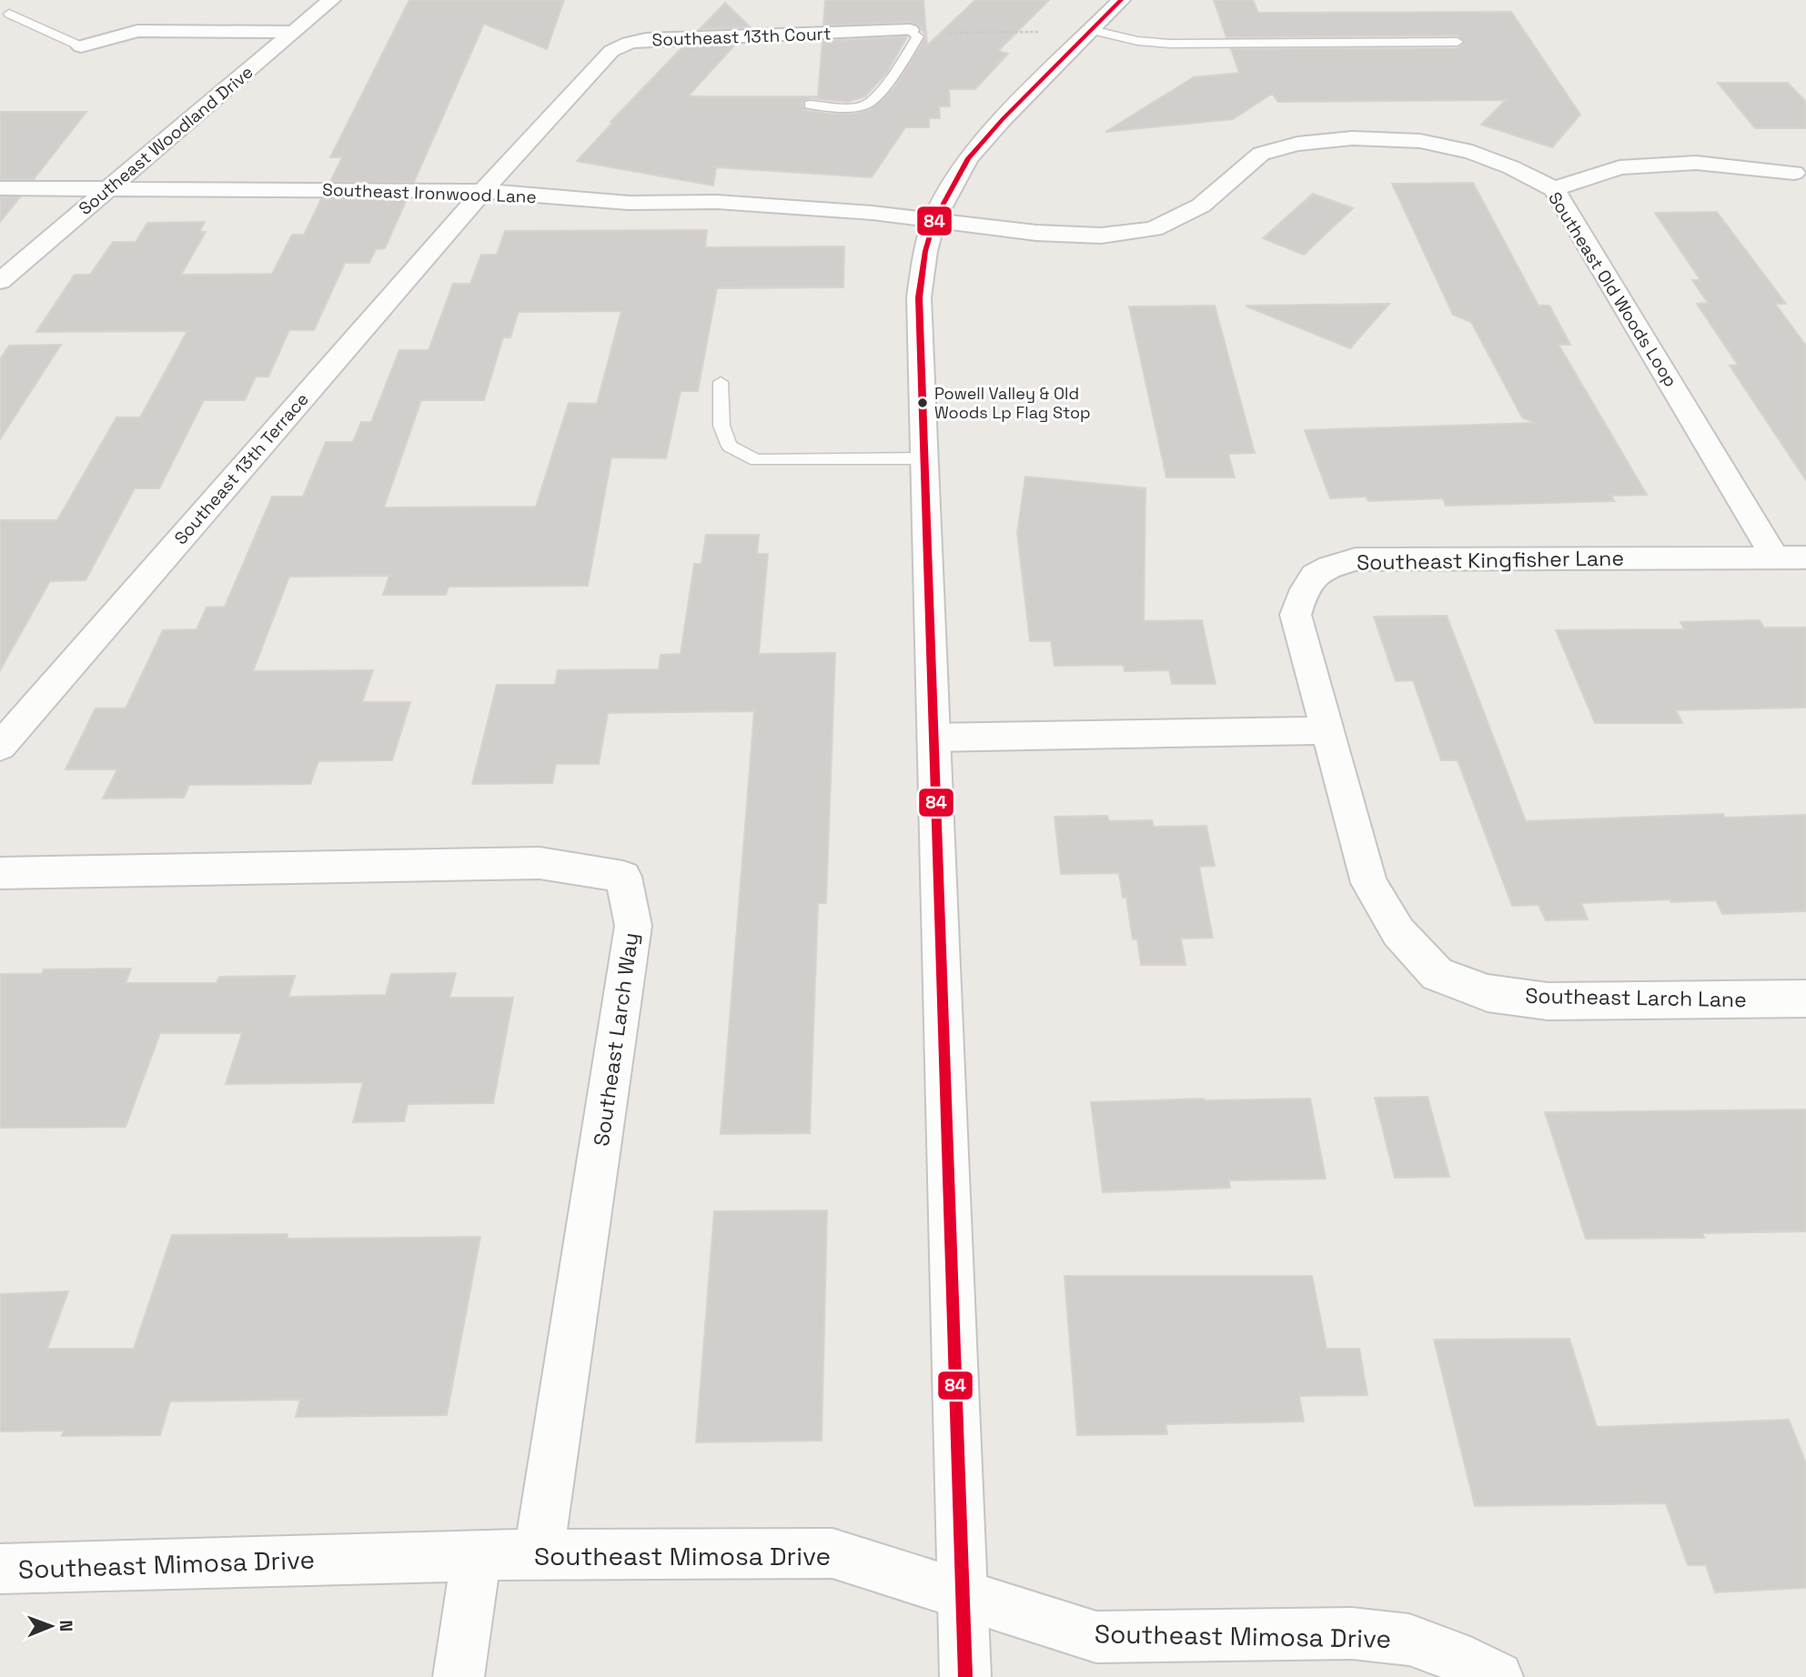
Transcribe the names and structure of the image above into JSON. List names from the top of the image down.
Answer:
{
  "streets": {
    "street": [
      "Southeast 13th Court",
      "Southeast Woodland Drive",
      "Southeast Ironwood Lane",
      "Southeast Old Woods Loop",
      "Southeast 13th Terrace",
      "Southeast Kingfisher Lane",
      "Southeast Larch Lane",
      "Southeast Larch Way",
      "Southeast Mimosa Drive"
    ]
  },
  "crossings": [
    ["Southeast 13th Court", "Southeast Ironwood Lane"],
    ["Southeast 13th Court", "Southeast 13th Terrace"],
    ["Southeast Woodland Drive", "Southeast Ironwood Lane"],
    ["Southeast Ironwood Lane", "Southeast Old Woods Loop"],
    ["Southeast Ironwood Lane", "Southeast 13th Terrace"],
    ["Southeast Old Woods Loop", "Southeast Kingfisher Lane"],
    ["Southeast Kingfisher Lane", "Southeast Larch Lane"],
    ["Southeast Larch Way", "Southeast Mimosa Drive"]
  ],
  "places": ["Powell Valley & Old Woods Lp Flag Stop"],
  "lines": ["transit line 84"],
  "north": "right"
}
